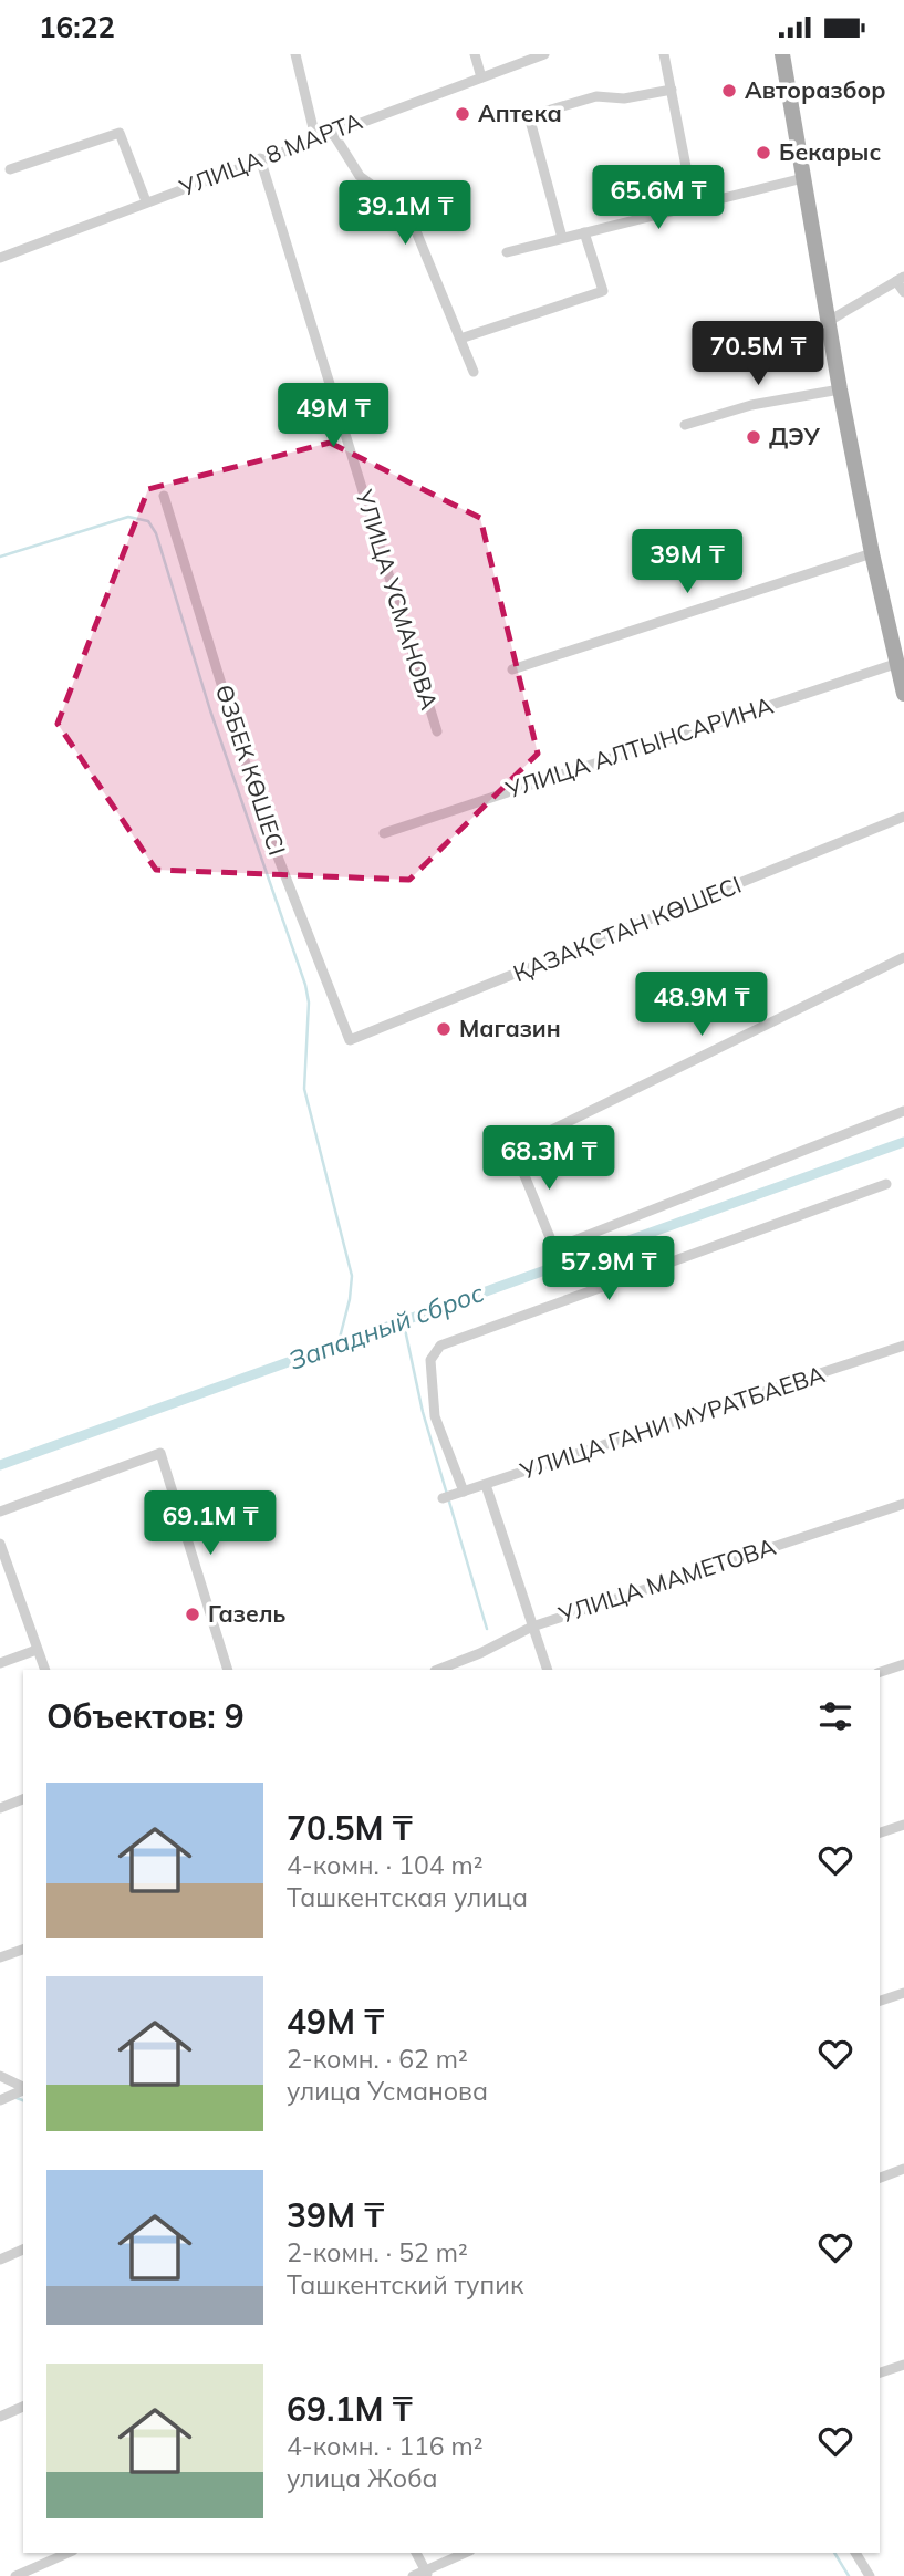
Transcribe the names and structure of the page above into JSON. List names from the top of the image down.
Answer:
{
  "streets": {
    "street": [
      "УЛИЦА 8 МАРТА",
      "УЛИЦА УСМАНОВА",
      "УЛИЦА АЛТЫНСАРИНА",
      "ӨЗБЕК КӨШЕСІ",
      "ҚАЗАҚСТАН КӨШЕСІ",
      "УЛИЦА ГАНИ МУРАТБАЕВА",
      "УЛИЦА МАМЕТОВА"
    ]
  },
  "crossings": [
    ["УЛИЦА 8 МАРТА", "УЛИЦА УСМАНОВА"],
    ["ӨЗБЕК КӨШЕСІ", "ҚАЗАҚСТАН КӨШЕСІ"]
  ],
  "water": ["Западный сброс"],
  "places": [
    "Авторазбор",
    "Аптека",
    "Бекарыс",
    "ДЭУ",
    "Магазин",
    "Газель"
  ],
  "page": {
    "status": "16:22",
    "price": [
      "65.6M ₸",
      "39.1M ₸",
      "70.5M ₸",
      "49M ₸",
      "39M ₸",
      "48.9M ₸",
      "68.3M ₸",
      "57.9M ₸",
      "69.1M ₸"
    ],
    "heading": "Объектов: 9",
    "list": [
      {
        "name": "70.5M ₸",
        "note": "4-комн. · 104 m² · Ташкентская улица"
      },
      {
        "name": "49M ₸",
        "note": "2-комн. · 62 m² · улица Усманова"
      },
      {
        "name": "39M ₸",
        "note": "2-комн. · 52 m² · Ташкентский тупик"
      },
      {
        "name": "69.1M ₸",
        "note": "4-комн. · 116 m² · улица Жоба"
      }
    ]
  }
}
